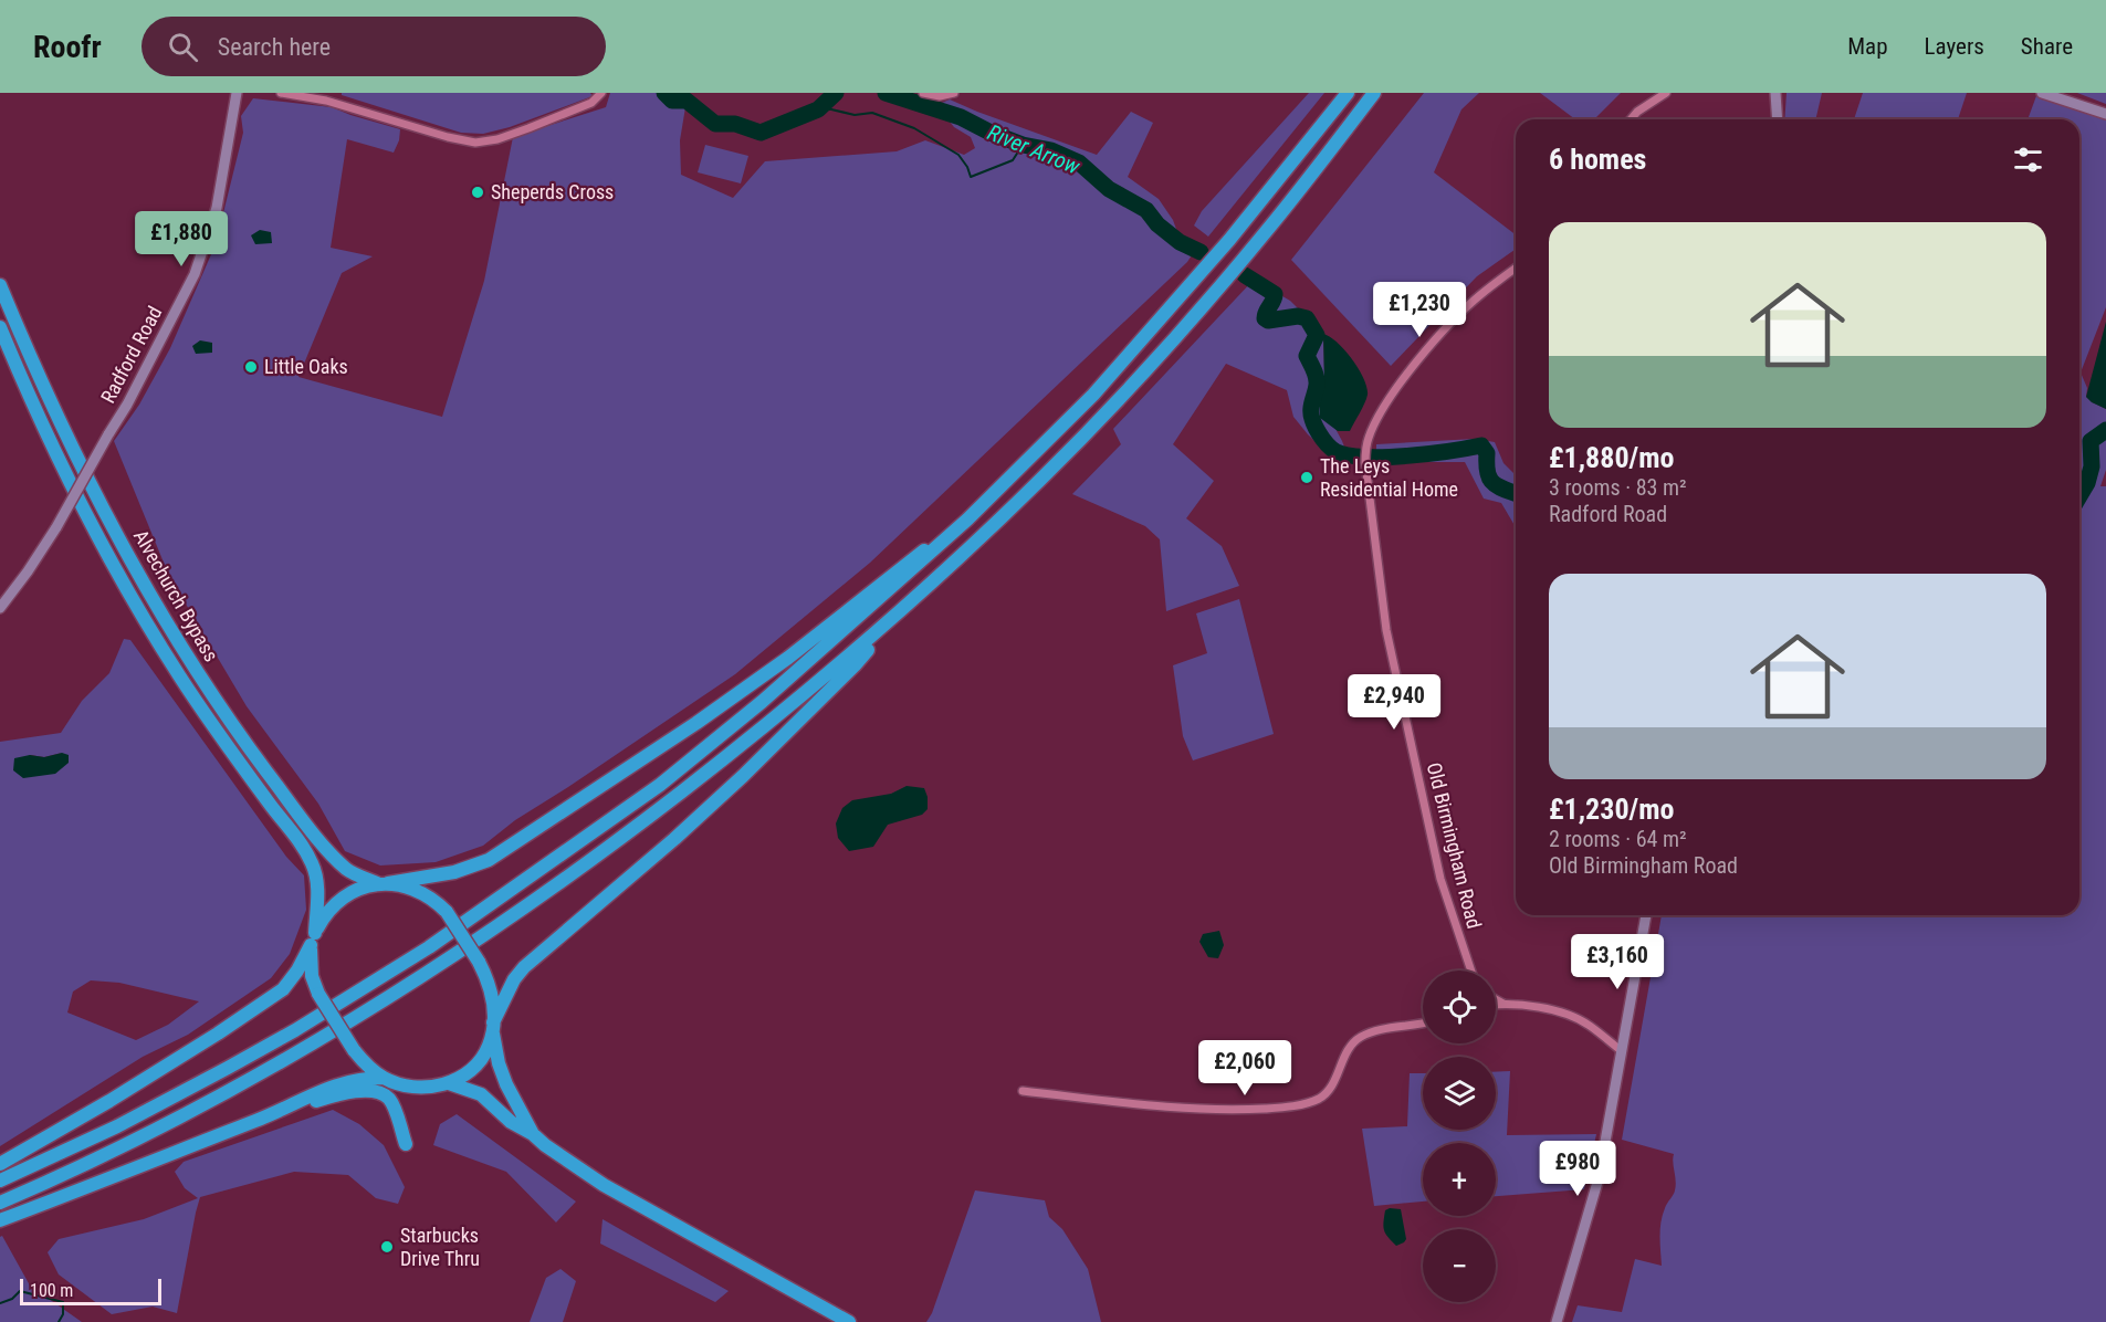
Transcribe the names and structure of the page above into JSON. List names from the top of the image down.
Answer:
{
  "streets": {
    "highway": ["Alvechurch Bypass"],
    "street": ["Radford Road", "Old Birmingham Road"]
  },
  "water": ["River Arrow"],
  "places": [
    "Sheperds Cross",
    "Little Oaks",
    "The Leys Residential Home",
    "Starbucks Drive Thru"
  ],
  "scale_bar": "100 m",
  "page": {
    "header": "Roofr",
    "search": "Search here",
    "nav": ["Map", "Layers", "Share"],
    "heading": "6 homes",
    "list": [
      {
        "name": "£1,880/mo",
        "note": "3 rooms · 83 m² · Radford Road"
      },
      {
        "name": "£1,230/mo",
        "note": "2 rooms · 64 m² · Old Birmingham Road"
      }
    ],
    "price": [
      "£1,880",
      "£1,230",
      "£2,940",
      "£3,160",
      "£2,060",
      "£980"
    ],
    "map_buttons": ["+", "−"],
    "scale": "100 m"
  }
}
